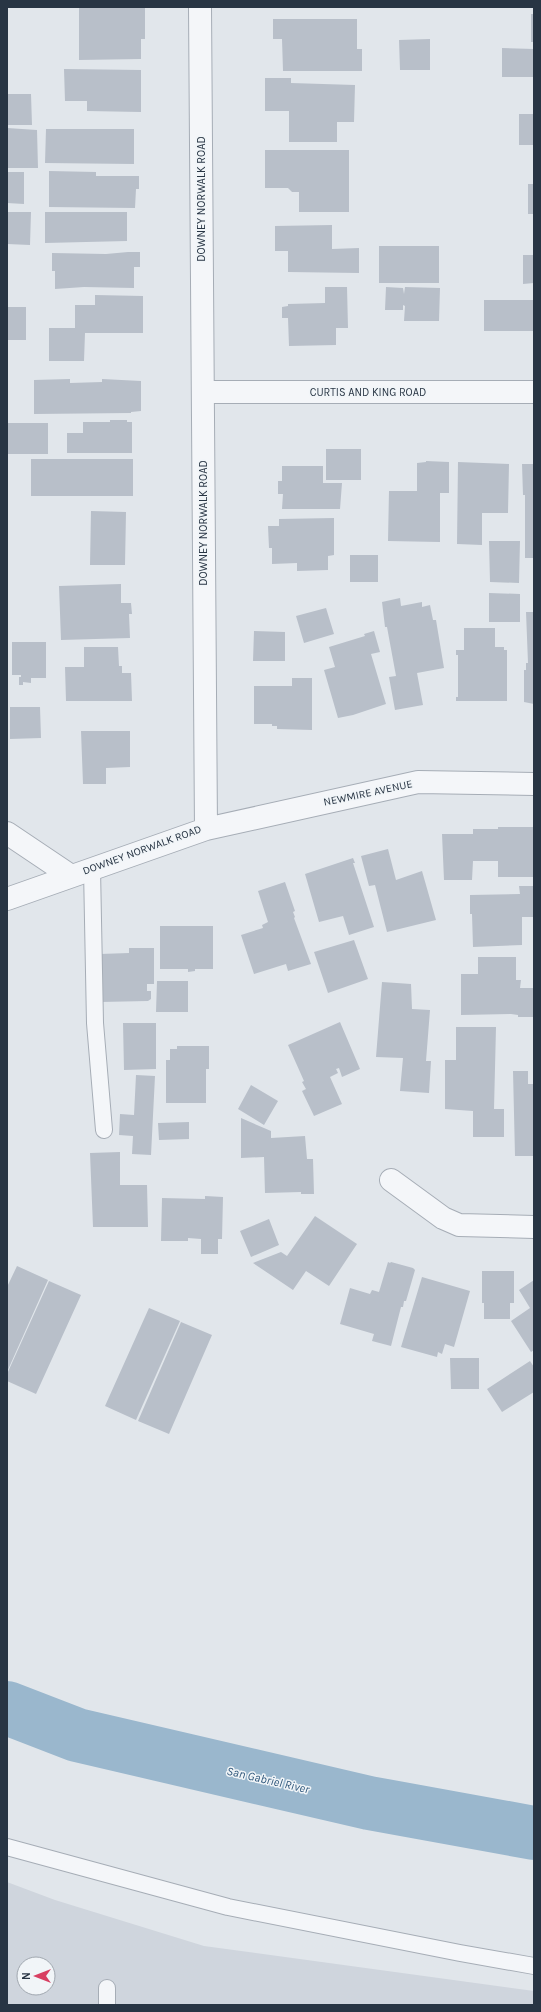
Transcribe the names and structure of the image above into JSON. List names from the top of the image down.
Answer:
{
  "streets": {
    "street": ["DOWNEY NORWALK ROAD", "CURTIS AND KING ROAD", "NEWMIRE AVENUE"]
  },
  "crossings": [
    ["DOWNEY NORWALK ROAD", "CURTIS AND KING ROAD"],
    ["DOWNEY NORWALK ROAD", "NEWMIRE AVENUE"]
  ],
  "water": ["San Gabriel River"],
  "north": "left"
}
